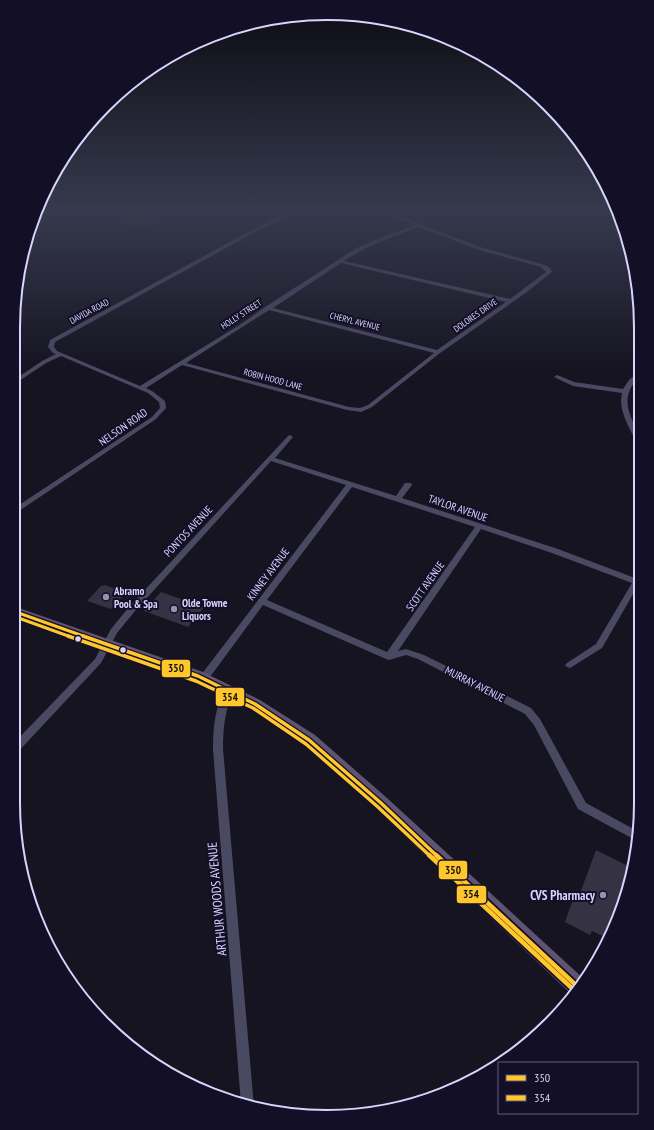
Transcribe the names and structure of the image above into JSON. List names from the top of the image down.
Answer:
{
  "streets": {
    "street": [
      "DAVIDA ROAD",
      "HOLLY STREET",
      "DOLORES DRIVE",
      "CHERYL AVENUE",
      "ROBIN HOOD LANE",
      "NELSON ROAD",
      "TAYLOR AVENUE",
      "PONTOS AVENUE",
      "KINNEY AVENUE",
      "SCOTT AVENUE",
      "MURRAY AVENUE",
      "ARTHUR WOODS AVENUE"
    ]
  },
  "crossings": [
    ["DAVIDA ROAD", "NELSON ROAD"],
    ["HOLLY STREET", "CHERYL AVENUE"],
    ["HOLLY STREET", "ROBIN HOOD LANE"],
    ["HOLLY STREET", "NELSON ROAD"],
    ["DOLORES DRIVE", "CHERYL AVENUE"],
    ["DOLORES DRIVE", "ROBIN HOOD LANE"],
    ["TAYLOR AVENUE", "PONTOS AVENUE"],
    ["TAYLOR AVENUE", "KINNEY AVENUE"],
    ["TAYLOR AVENUE", "SCOTT AVENUE"],
    ["SCOTT AVENUE", "MURRAY AVENUE"]
  ],
  "places": ["Abramo Pool & Spa", "Olde Towne Liquors", "CVS Pharmacy"],
  "lines": ["transit line 350", "transit line 354"],
  "legend": ["350", "354"]
}
